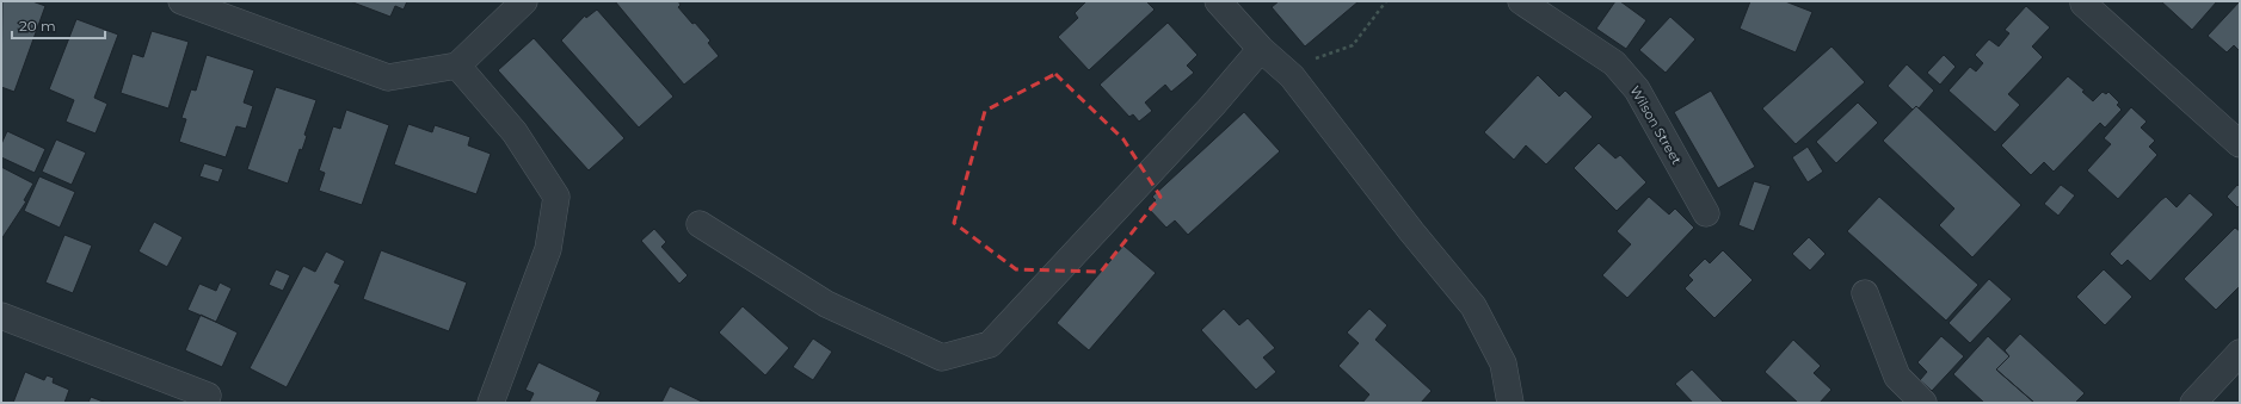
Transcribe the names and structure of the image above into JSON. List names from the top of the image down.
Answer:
{
  "streets": {
    "street": ["Wilson Street"]
  },
  "scale_bar": "20 m"
}
